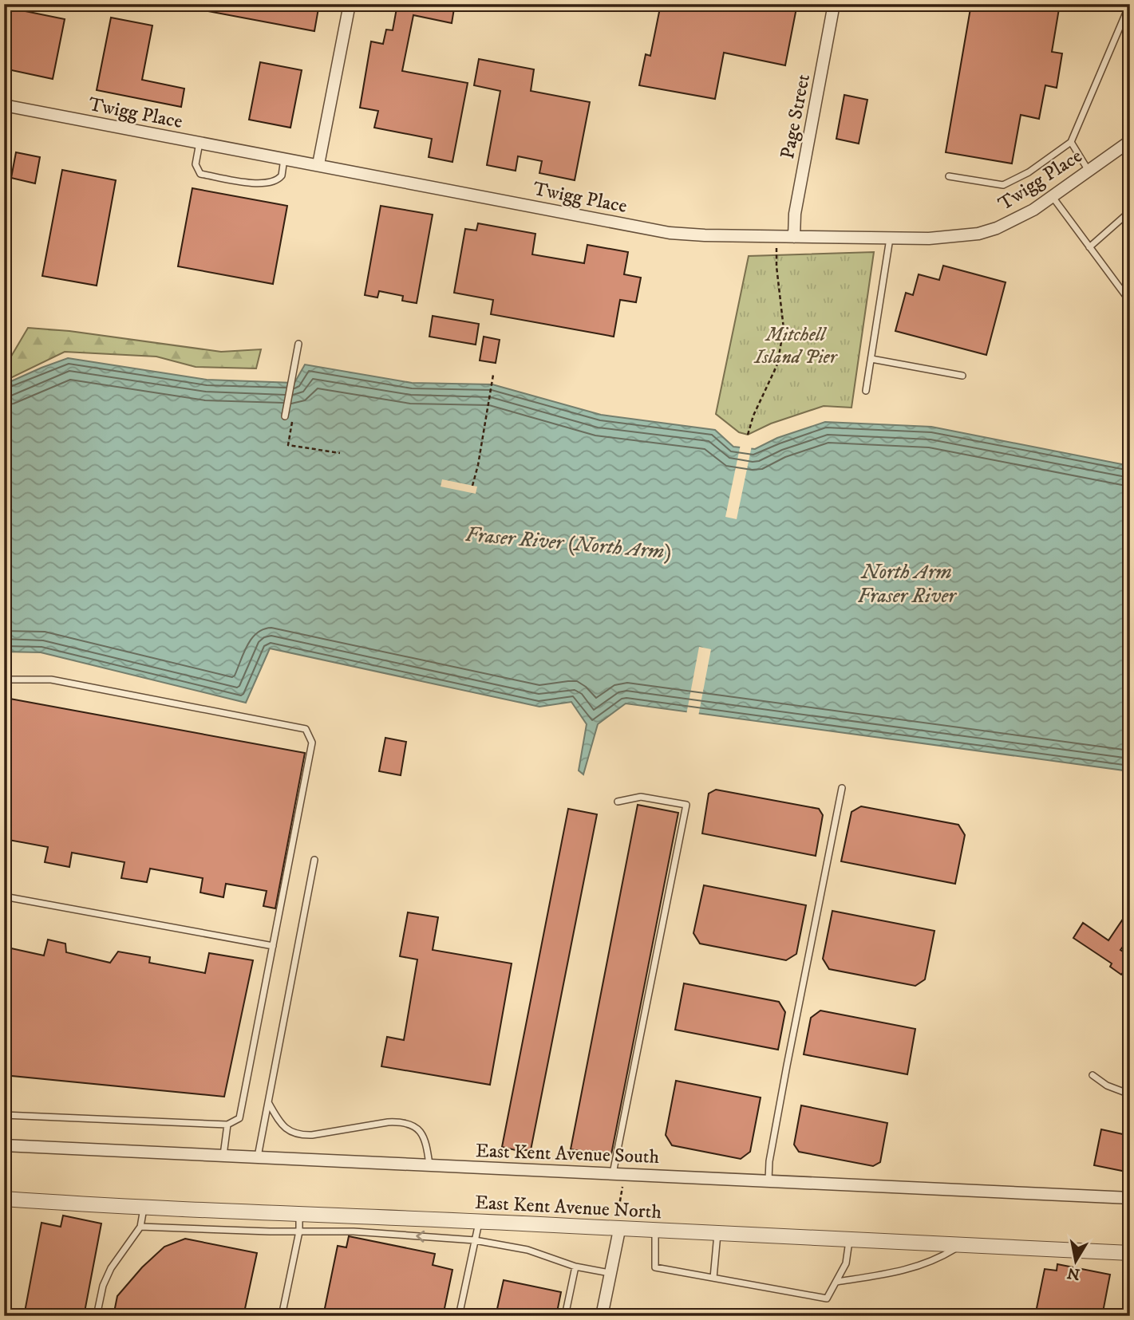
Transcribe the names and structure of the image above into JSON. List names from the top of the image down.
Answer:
{
  "streets": {
    "street": [
      "Twigg Place",
      "Page Street",
      "East Kent Avenue South",
      "East Kent Avenue North"
    ]
  },
  "crossings": [
    ["Twigg Place", "Page Street"]
  ],
  "water": ["Fraser River (North Arm)", "North Arm Fraser River"],
  "parks": ["Mitchell Island Pier"],
  "north": "bottom"
}
